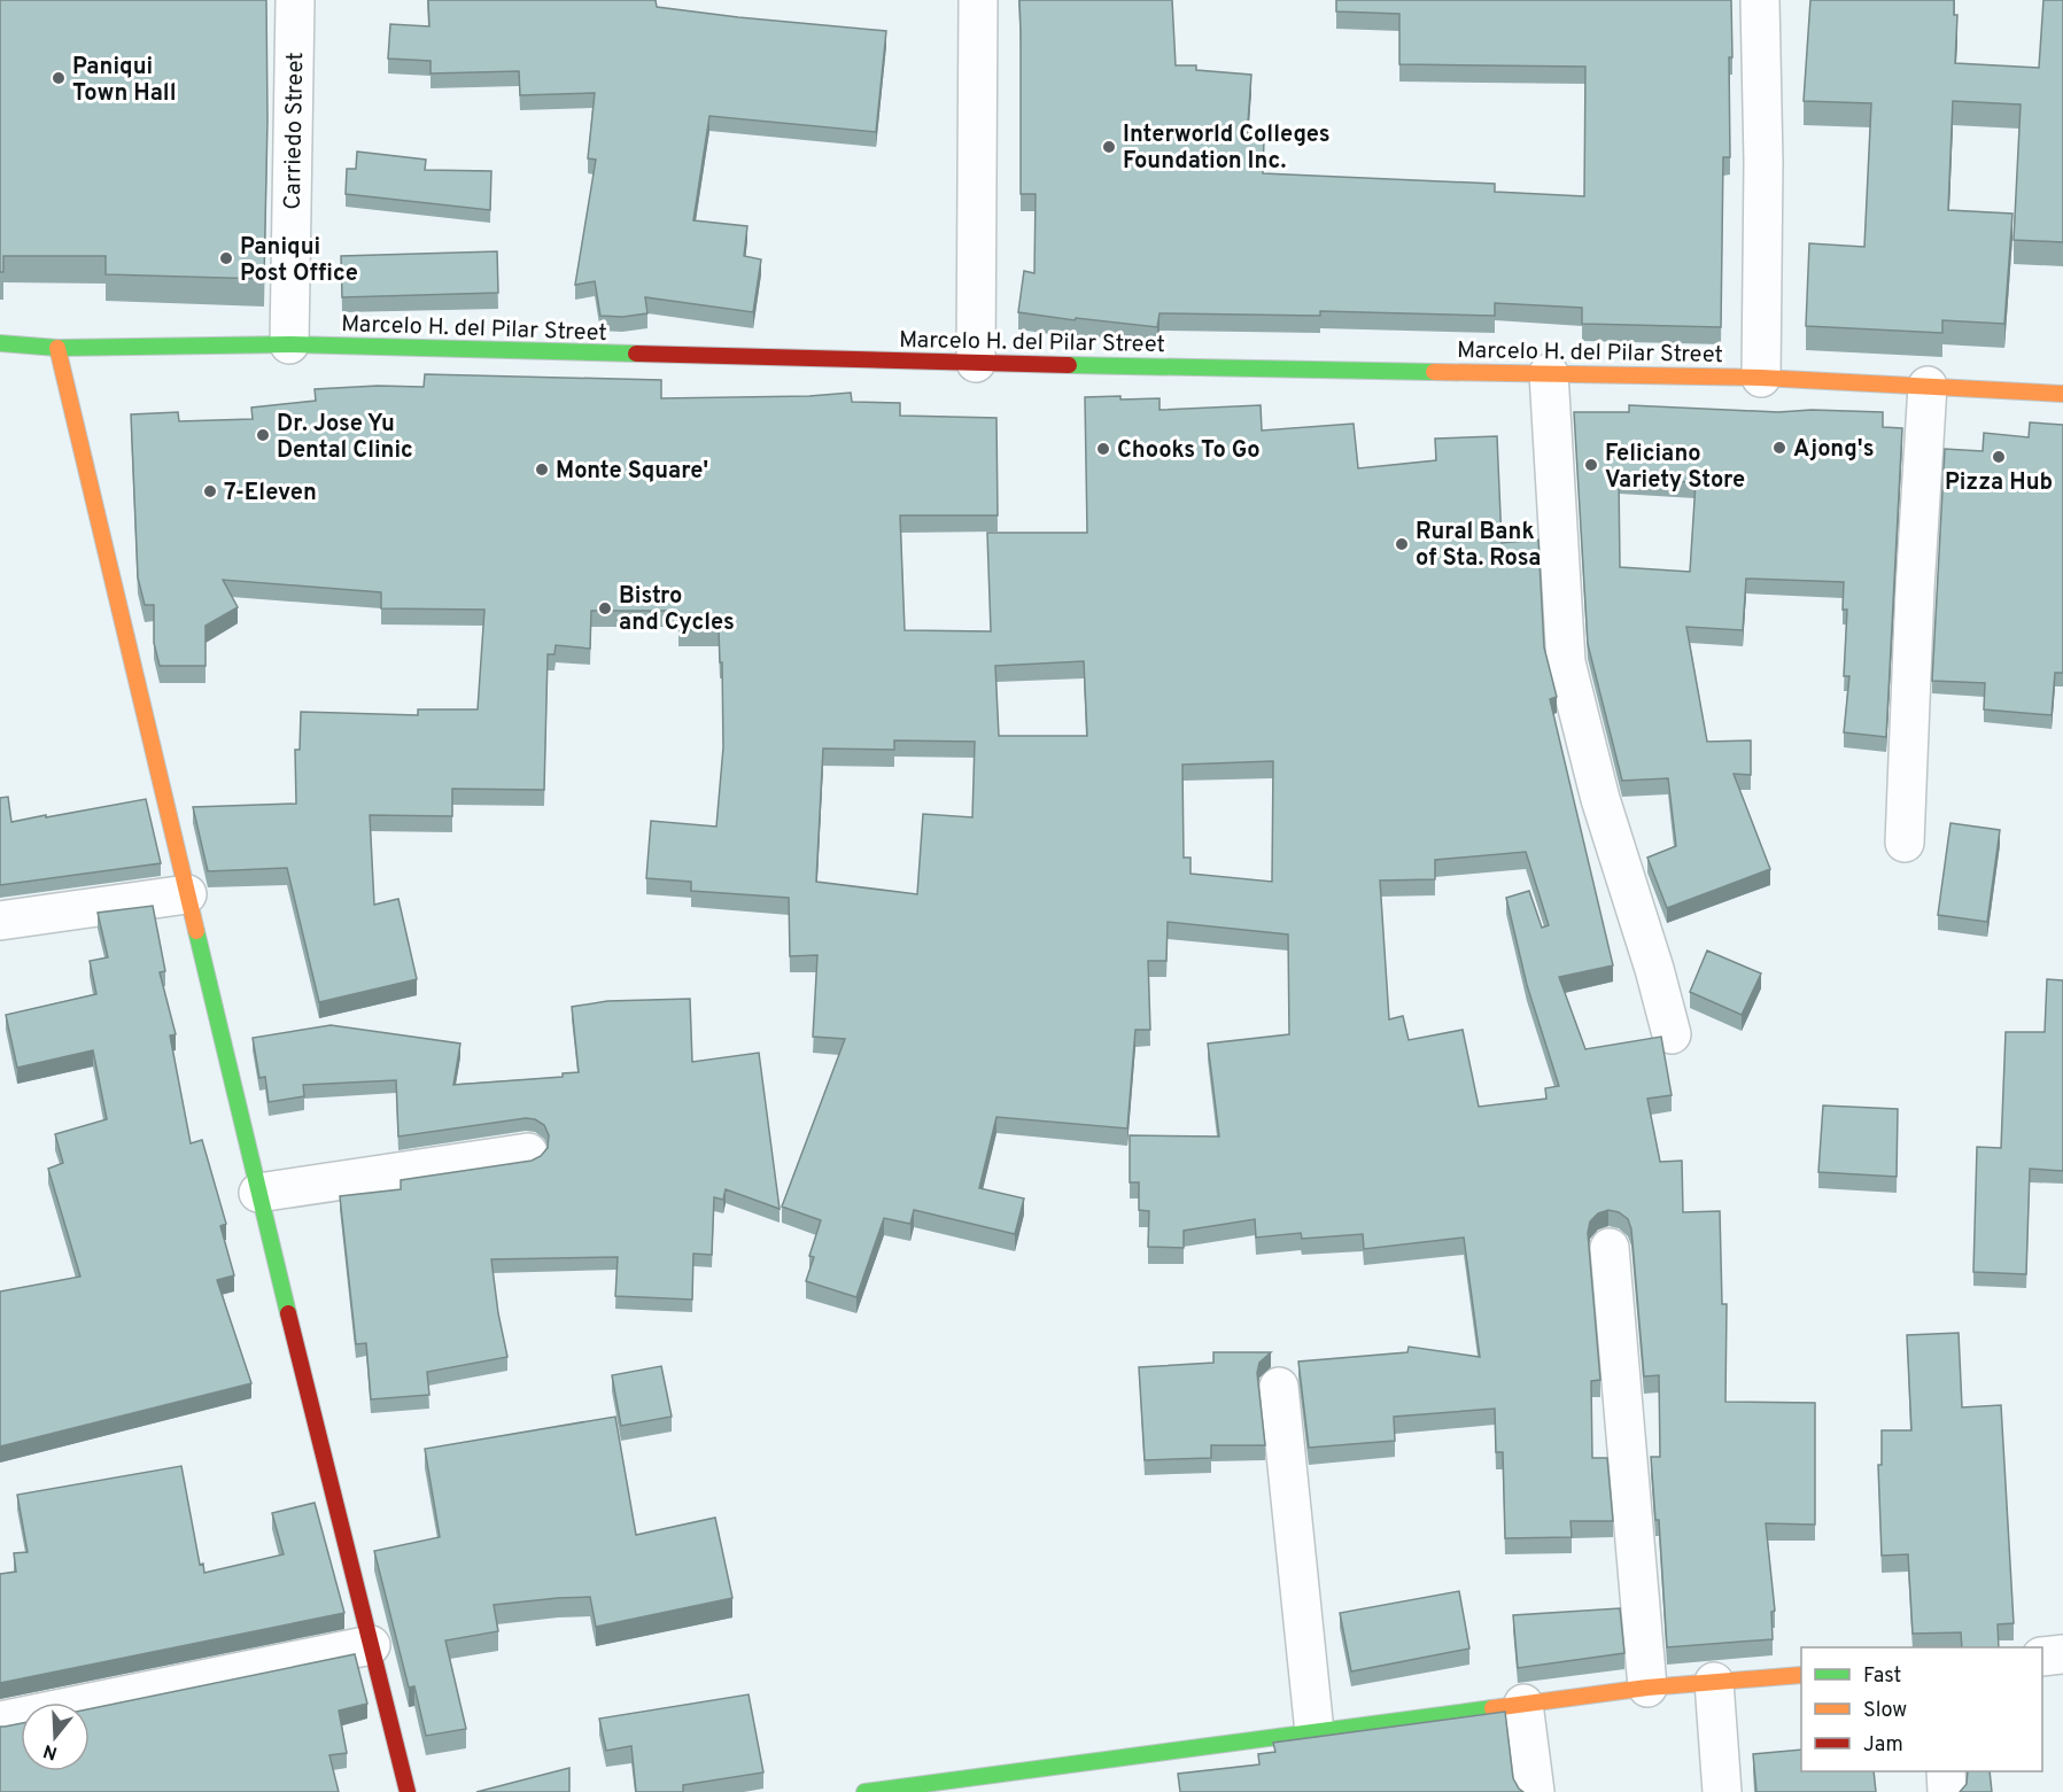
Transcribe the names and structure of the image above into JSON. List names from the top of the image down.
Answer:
{
  "streets": {
    "street": ["Carriedo Street", "Marcelo H. del Pilar Street"]
  },
  "crossings": [
    ["Carriedo Street", "Marcelo H. del Pilar Street"]
  ],
  "places": [
    "Paniqui Town Hall",
    "Interworld Colleges Foundation Inc.",
    "Paniqui Post Office",
    "Dr. Jose Yu Dental Clinic",
    "Ajong's",
    "Chooks To Go",
    "Pizza Hub",
    "Feliciano Variety Store",
    "Monte Square'",
    "7-Eleven",
    "Rural Bank of Sta. Rosa",
    "Bistro and Cycles"
  ],
  "legend": ["Fast", "Slow", "Jam"],
  "north": "bottom"
}
